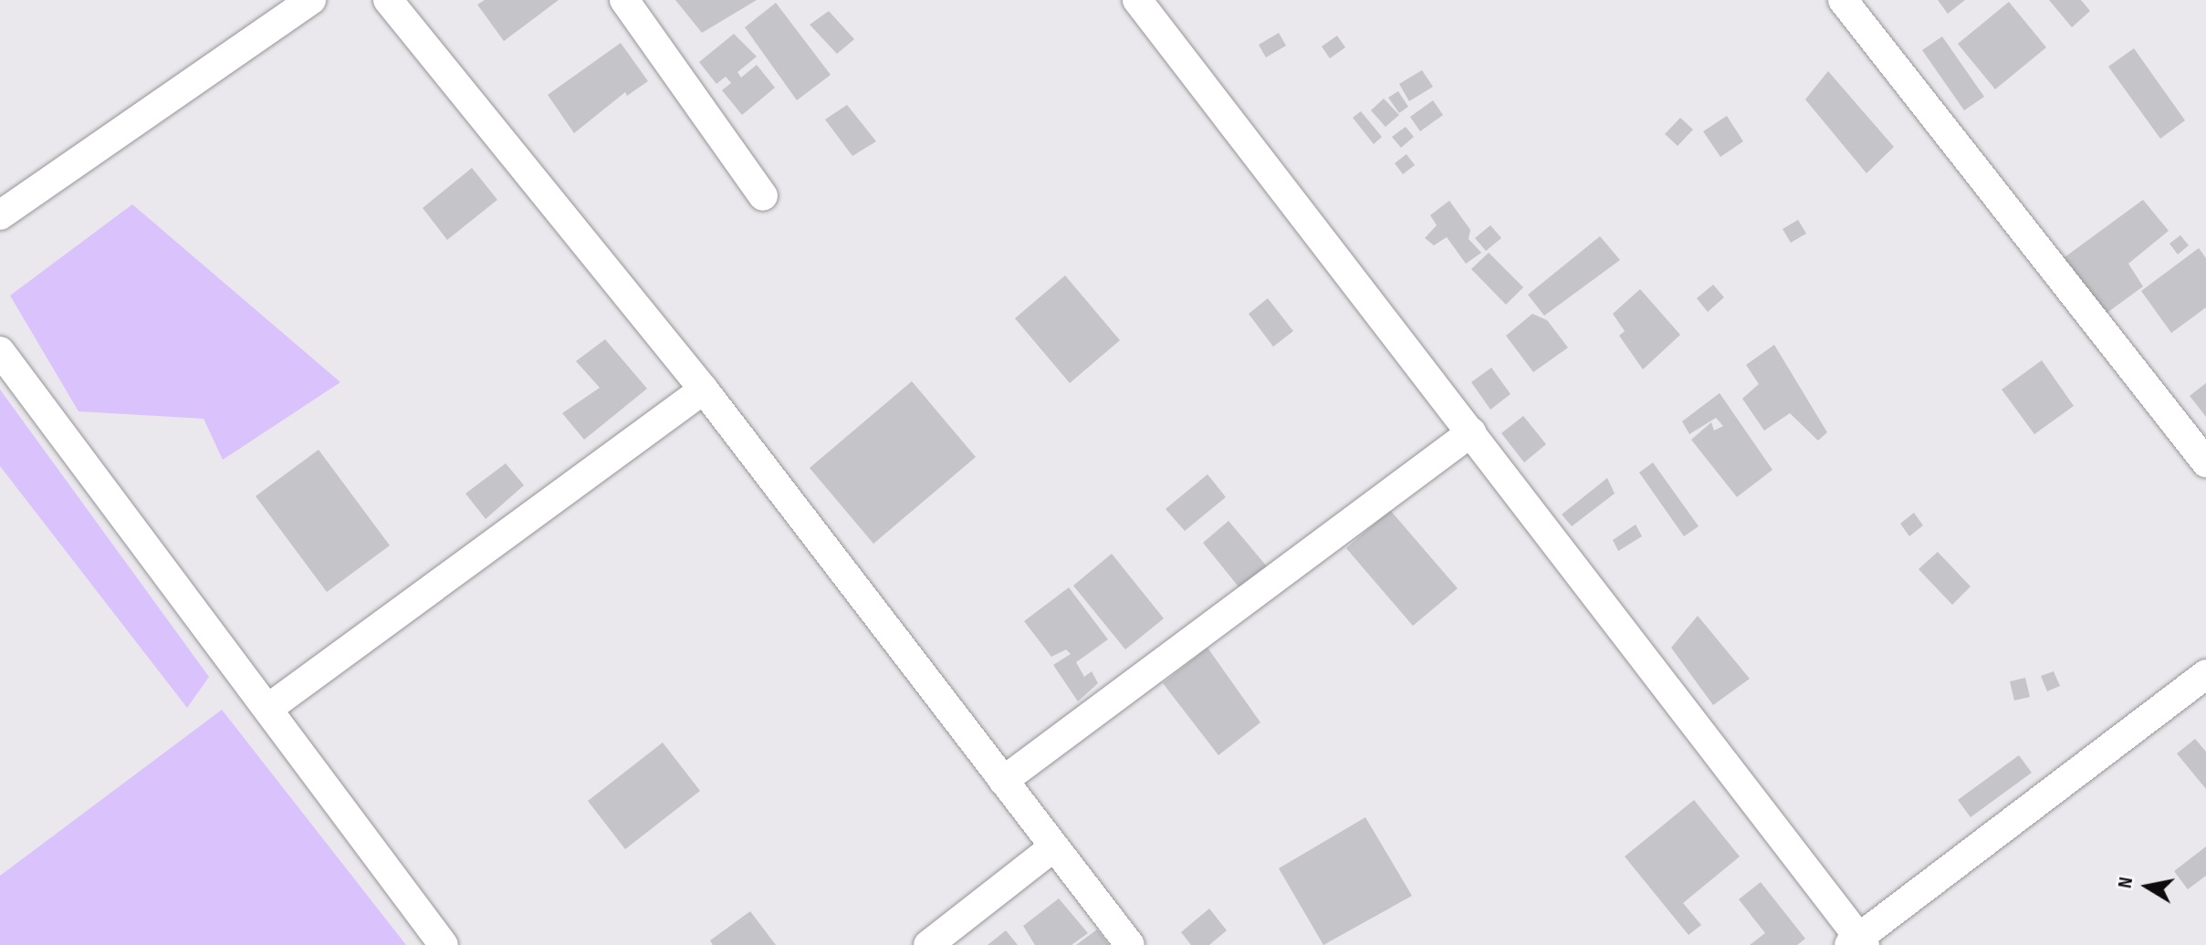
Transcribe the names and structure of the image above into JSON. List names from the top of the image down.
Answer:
{
  "north": "left"
}
